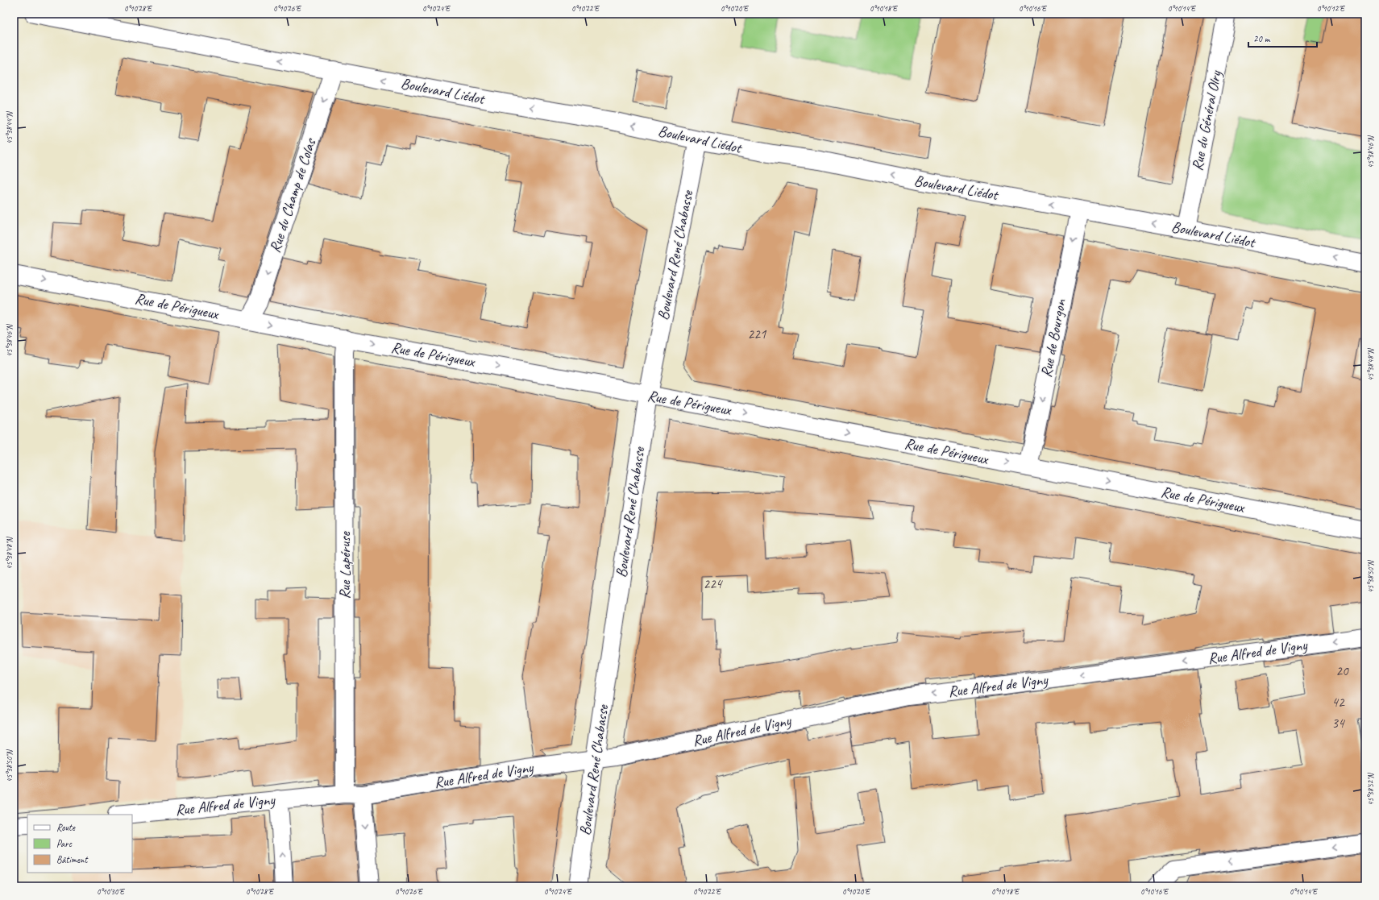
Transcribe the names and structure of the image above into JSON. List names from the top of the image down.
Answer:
{
  "streets": {
    "main road": [
      "Boulevard Liédot",
      "Rue du Général Olry",
      "Rue du Champ de Colas",
      "Boulevard René Chabasse",
      "Rue de Périgueux",
      "Rue de Bourgon",
      "Rue Lapéruse",
      "Rue Alfred de Vigny"
    ]
  },
  "crossings": [
    ["Boulevard Liédot", "Rue du Général Olry"],
    ["Boulevard Liédot", "Rue du Champ de Colas"],
    ["Boulevard Liédot", "Boulevard René Chabasse"],
    ["Boulevard Liédot", "Rue de Bourgon"],
    ["Rue du Champ de Colas", "Rue de Périgueux"],
    ["Boulevard René Chabasse", "Rue de Périgueux"],
    ["Boulevard René Chabasse", "Rue Alfred de Vigny"],
    ["Rue de Périgueux", "Rue de Bourgon"],
    ["Rue de Périgueux", "Rue Lapéruse"],
    ["Rue Lapéruse", "Rue Alfred de Vigny"]
  ],
  "one_way": [
    "Boulevard Liédot",
    "Rue du Champ de Colas",
    "Rue de Périgueux",
    "Rue de Bourgon",
    "Rue Alfred de Vigny"
  ],
  "house_numbers": [
    "221",
    "224",
    "20",
    "42",
    "34"
  ],
  "legend": ["Route", "Parc", "Bâtiment"],
  "scale_bar": "20 m",
  "coordinates": [
    "0°10'28\"E",
    "0°10'26\"E",
    "0°10'24\"E",
    "0°10'22\"E",
    "0°10'20\"E",
    "0°10'18\"E",
    "0°10'16\"E",
    "0°10'14\"E",
    "0°10'12\"E",
    "45°38'44\"N",
    "45°38'46\"N",
    "45°38'48\"N",
    "45°38'50\"N",
    "45°38'52\"N",
    "0°10'30\"E"
  ]
}
